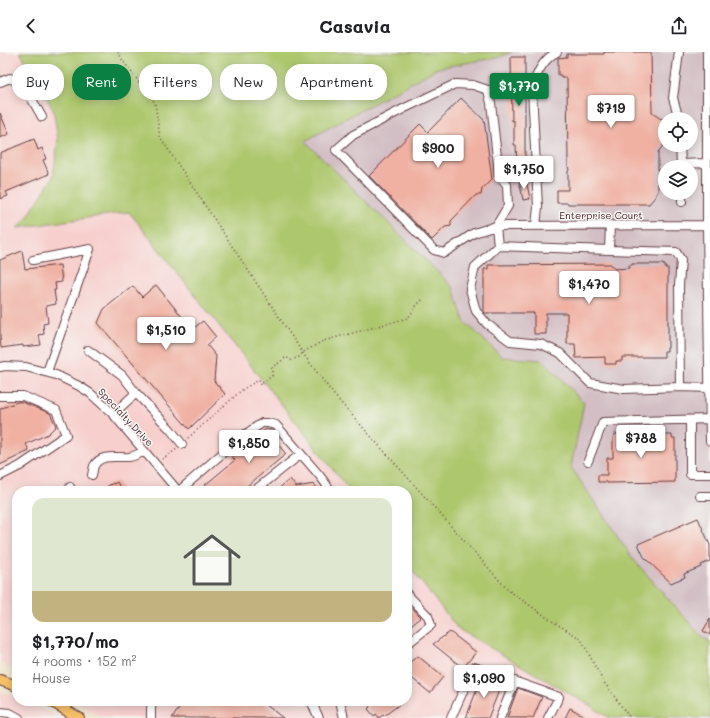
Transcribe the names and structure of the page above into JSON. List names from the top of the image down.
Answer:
{
  "streets": {
    "street": ["Enterprise Court", "Specialty Drive"]
  },
  "page": {
    "header": "Casavia",
    "chip": [
      "Buy",
      "Rent",
      "Filters",
      "New",
      "Apartment"
    ],
    "price": [
      "$1,770",
      "$719",
      "$900",
      "$1,750",
      "$1,470",
      "$1,510",
      "$788",
      "$1,850",
      "$1,090"
    ],
    "list": [
      {
        "name": "$1,770/mo",
        "note": "4 rooms · 152 m² · House"
      }
    ]
  }
}
